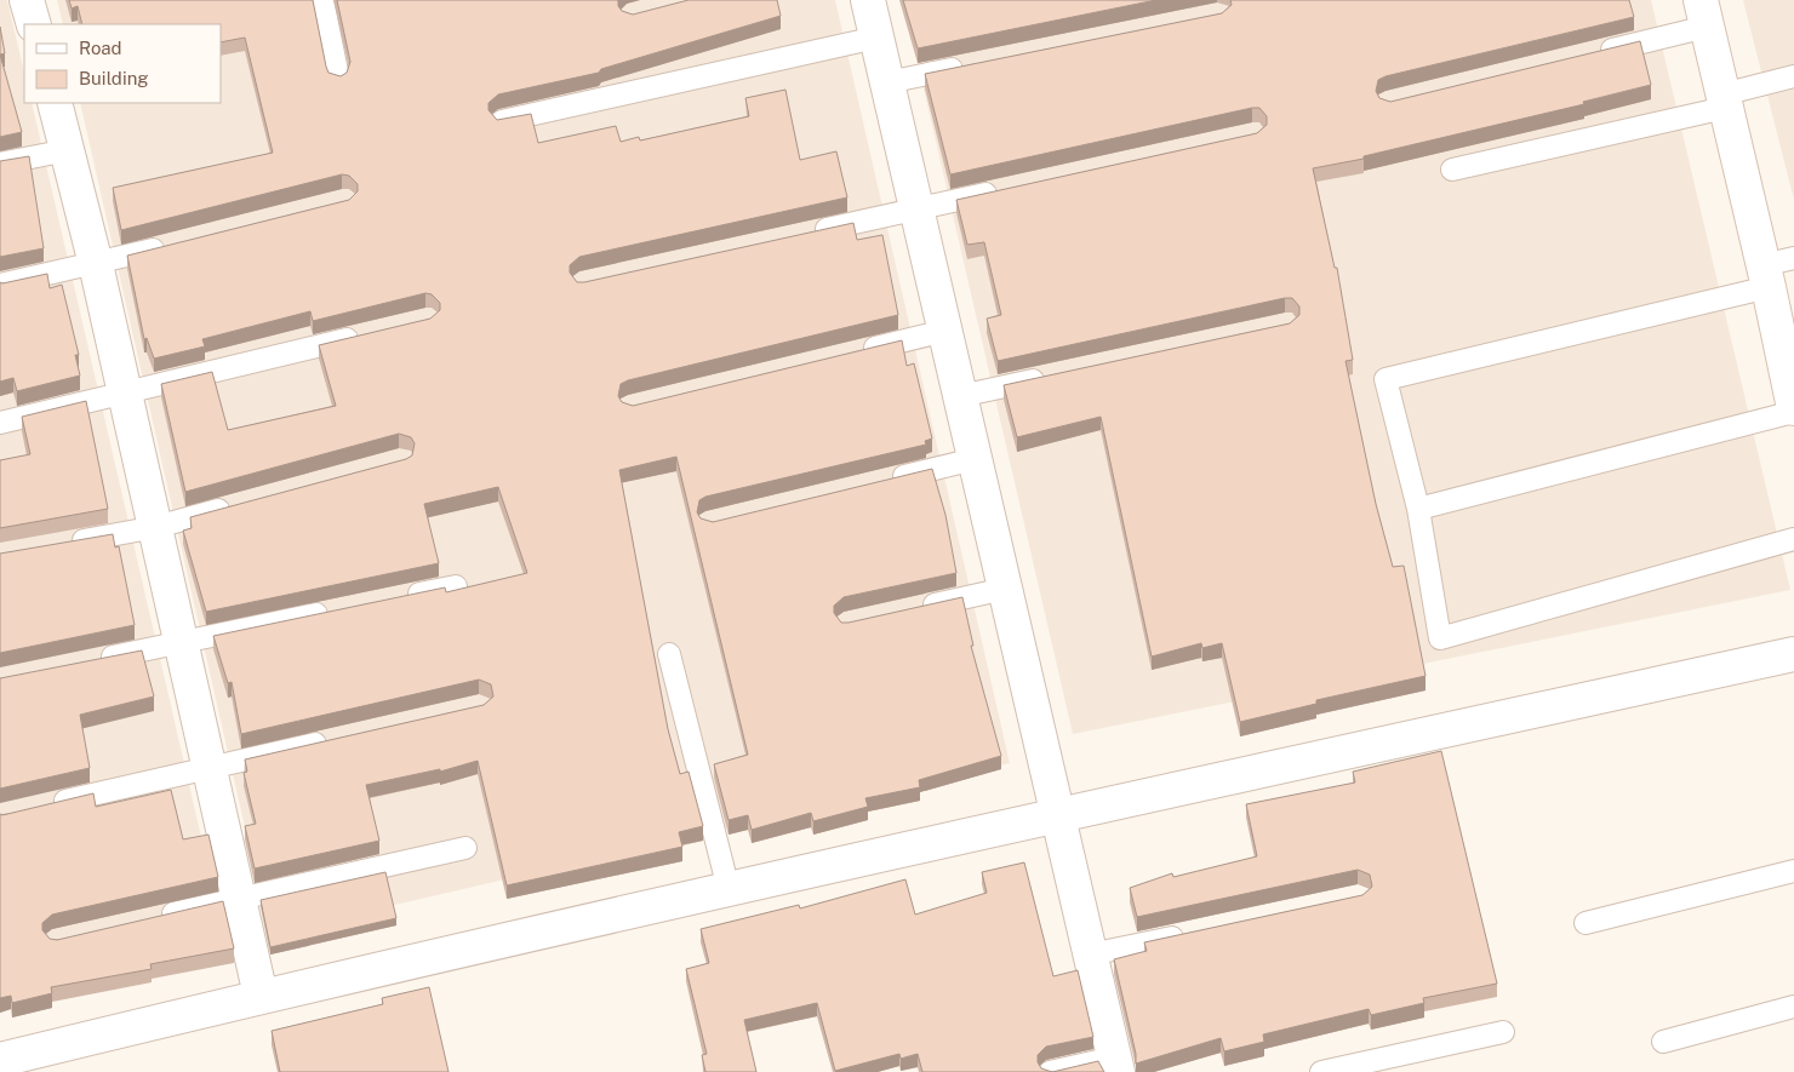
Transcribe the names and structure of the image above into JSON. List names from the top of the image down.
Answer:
{
  "legend": ["Road", "Building"]
}
